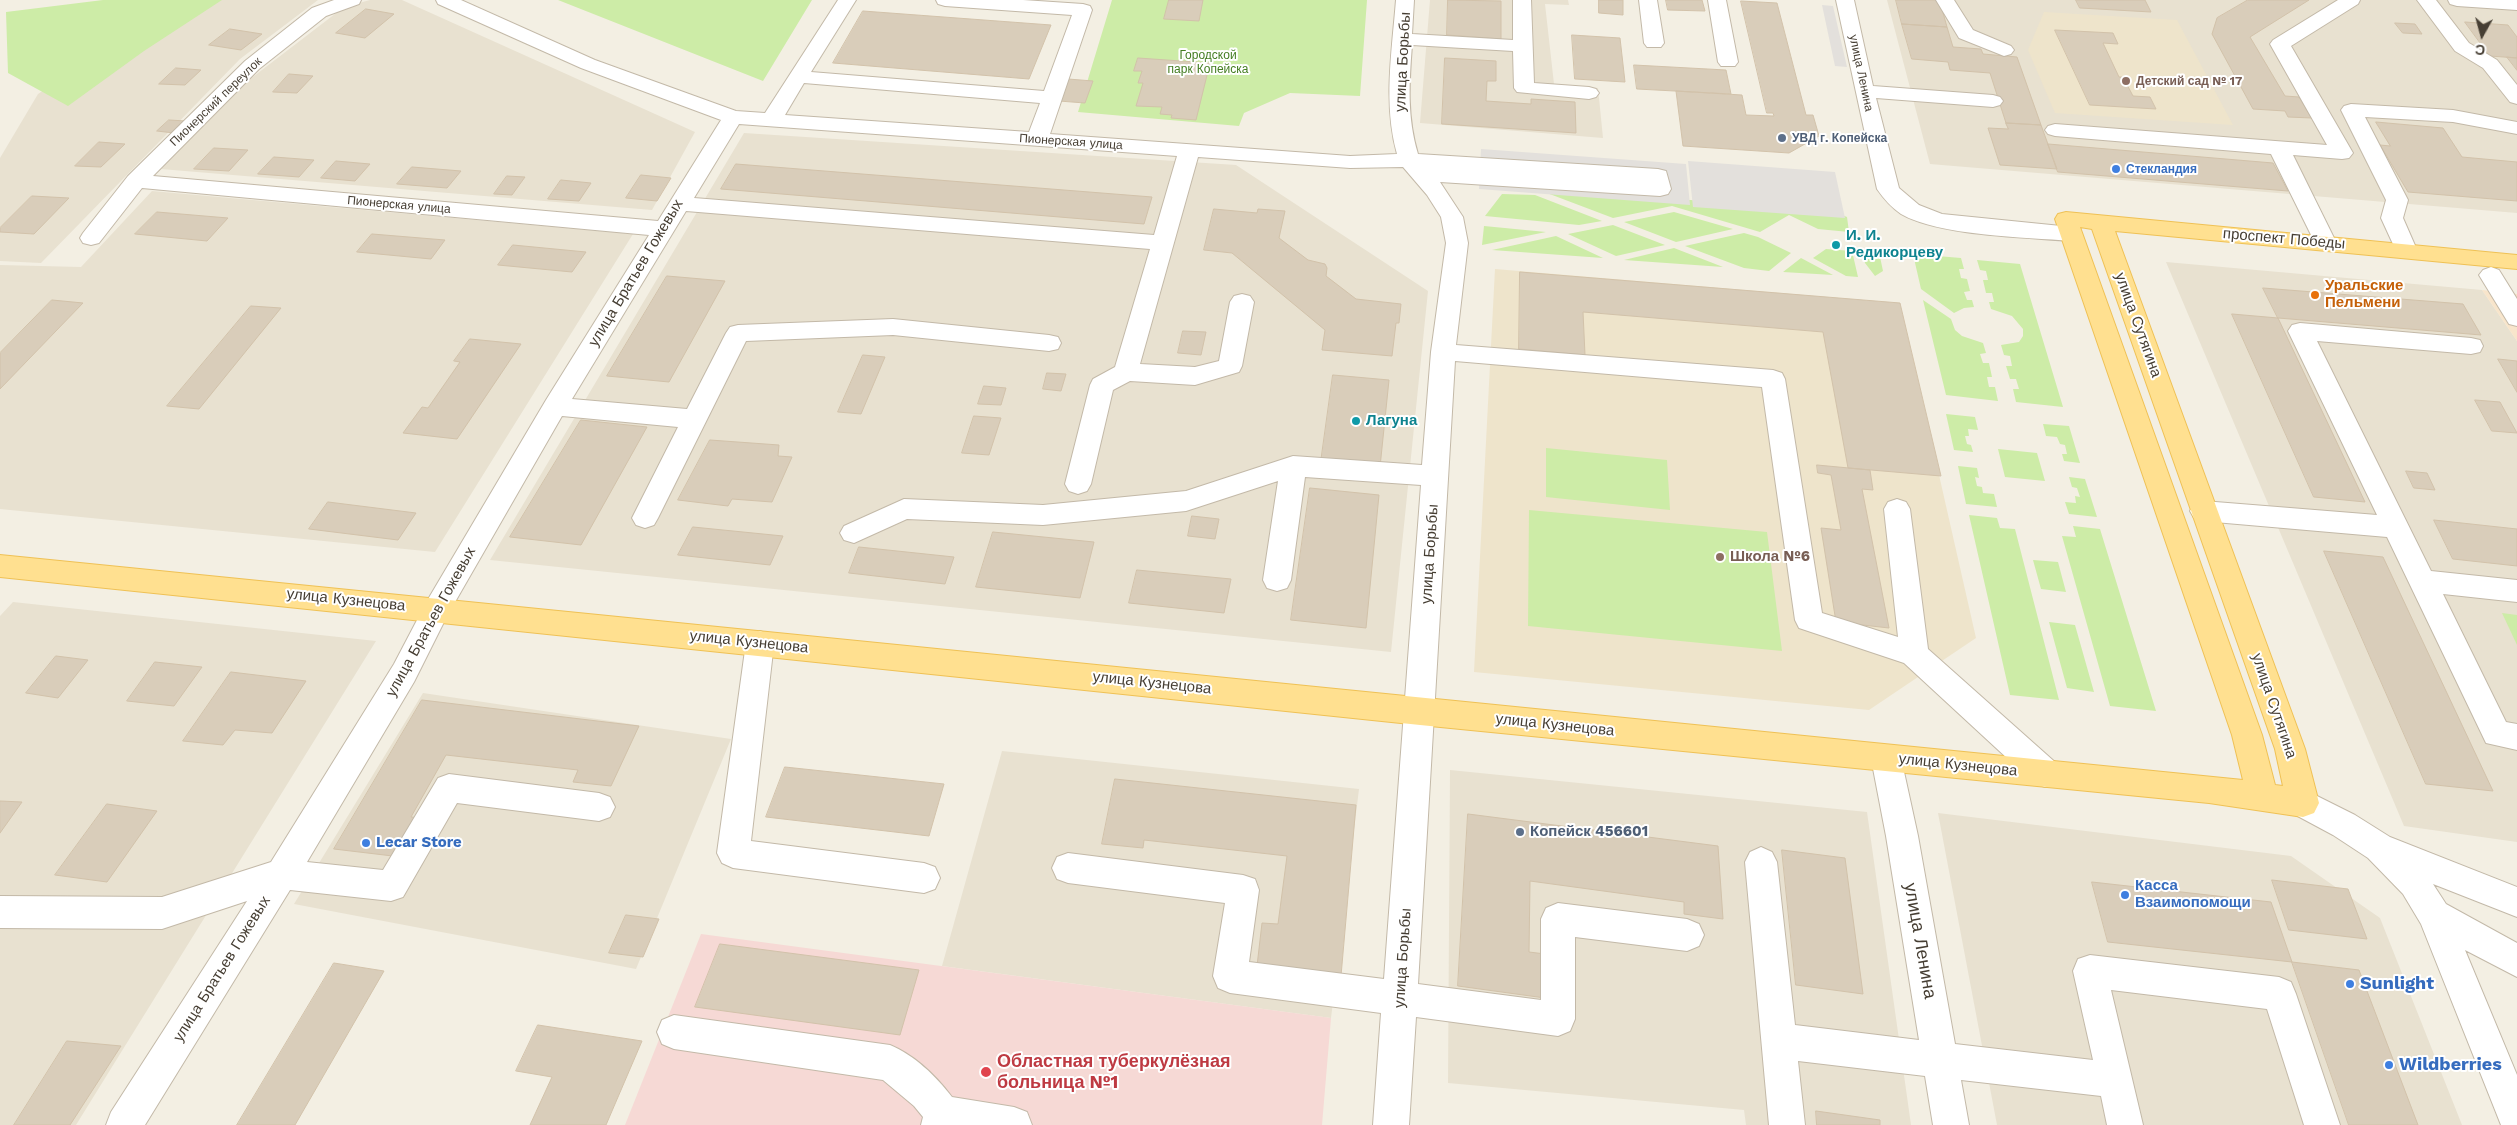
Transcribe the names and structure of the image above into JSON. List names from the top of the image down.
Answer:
{
  "streets": {
    "main road": ["проспект Победы", "улица Сутягина", "улица Кузнецова"],
    "street": [
      "улица Борьбы",
      "улица Ленина",
      "Пионерский переулок",
      "Пионерская улица",
      "улица Братьев Гожевых"
    ]
  },
  "crossings": [
    ["улица Борьбы", "Пионерская улица"],
    ["улица Борьбы", "улица Кузнецова"],
    ["улица Ленина", "проспект Победы"],
    ["улица Ленина", "улица Кузнецова"],
    ["Пионерский переулок", "Пионерская улица"],
    ["Пионерская улица", "улица Братьев Гожевых"],
    ["проспект Победы", "улица Сутягина"],
    ["улица Братьев Гожевых", "улица Кузнецова"],
    ["улица Сутягина", "улица Кузнецова"]
  ],
  "parks": ["Городской парк Копейска"],
  "places": [
    "Детский сад № 17",
    "УВД г. Копейска",
    "Стекландия",
    "И. И. Редикорцеву",
    "Уральские Пельмени",
    "Лагуна",
    "Школа №6",
    "Копейск 456601",
    "Lecar Store",
    "Касса Взаимопомощи",
    "Sunlight",
    "Wildberries",
    "Областная туберкулёзная больница №1"
  ],
  "north": "bottom"
}
